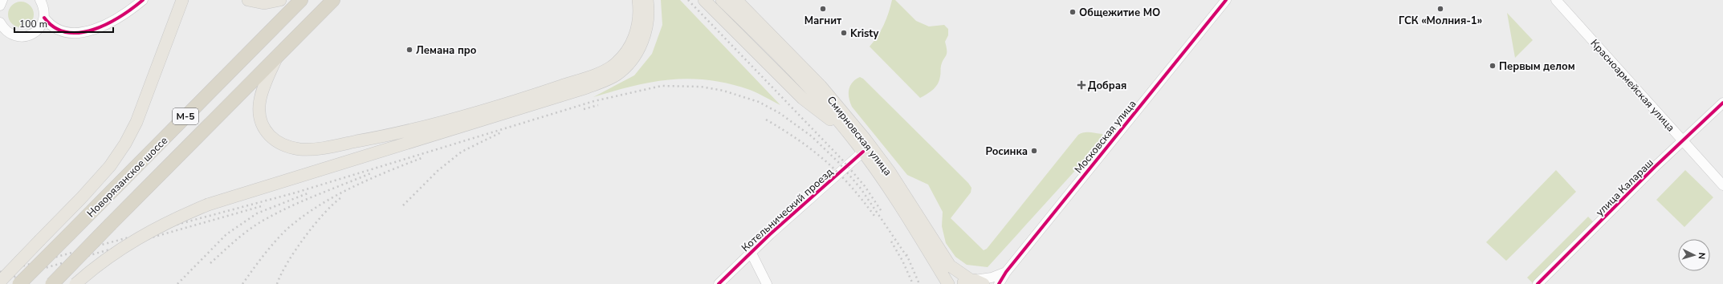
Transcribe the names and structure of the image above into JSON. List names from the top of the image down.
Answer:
{
  "streets": {
    "highway": ["М-5", "Новорязанское шоссе"],
    "main road": ["Смирновская улица"],
    "street": [
      "Красноармейская улица",
      "Московская улица",
      "улица Калараш",
      "Котельнический проезд"
    ]
  },
  "crossings": [
    ["Красноармейская улица", "улица Калараш"],
    ["М-5", "Новорязанское шоссе"],
    ["Смирновская улица", "Московская улица"],
    ["Смирновская улица", "Котельнический проезд"]
  ],
  "places": {
    "other": [
      "Магнит",
      "ГСК «Молния-1»",
      "Общежитие МО",
      "Kristy",
      "Лемана про",
      "Первым делом",
      "Росинка"
    ],
    "health": ["Добрая"]
  },
  "scale_bar": "100 m",
  "north": "right"
}
